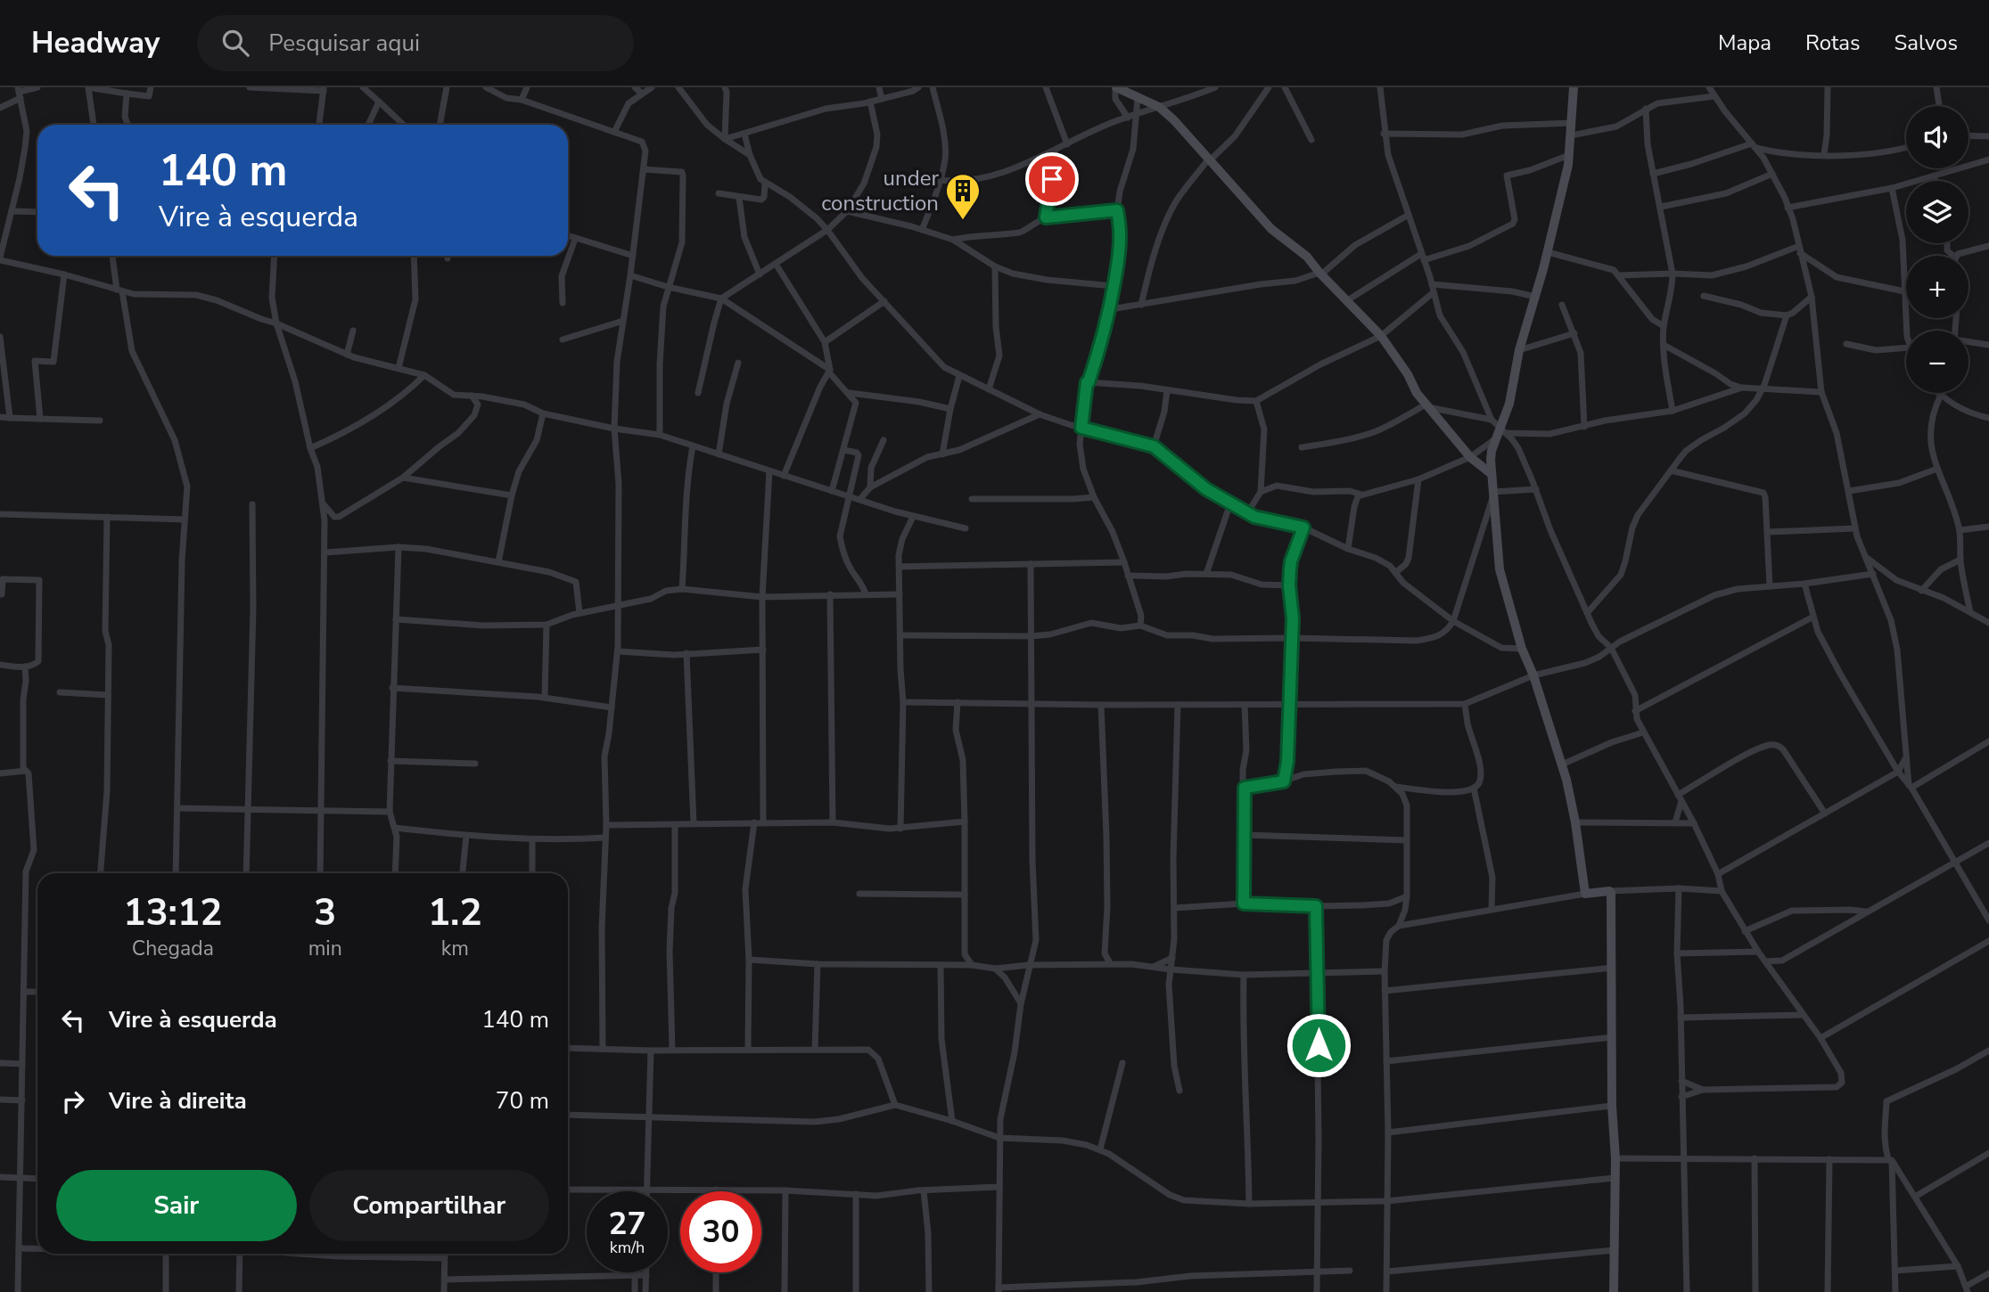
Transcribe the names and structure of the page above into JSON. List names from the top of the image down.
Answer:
{
  "places": {
    "building": ["under construction"]
  },
  "page": {
    "header": "Headway",
    "search": "Pesquisar aqui",
    "nav": ["Mapa", "Rotas", "Salvos"],
    "map_buttons": ["+", "−"],
    "turn": ["140 m", "Vire à esquerda"],
    "eta": [
      "13:12",
      "Chegada",
      "3",
      "min",
      "1.2",
      "km"
    ],
    "list": [
      {
        "name": "Vire à esquerda",
        "value": "140 m"
      },
      {
        "name": "Vire à direita",
        "value": "70 m"
      }
    ],
    "buttons": ["Sair", "Compartilhar"],
    "speed": "27 km/h",
    "limit": "30"
  }
}
